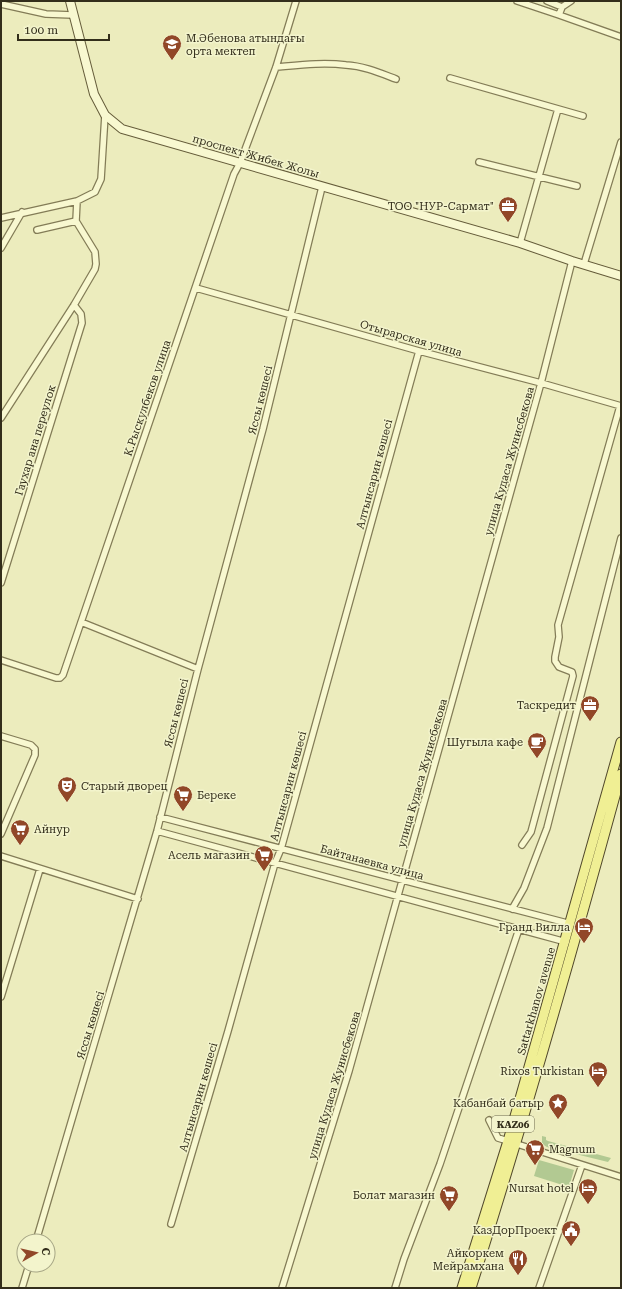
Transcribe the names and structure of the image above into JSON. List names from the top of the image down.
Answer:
{
  "streets": {
    "main road": ["проспект Жибек Жолы", "Sattarkhanov avenue", "KАZ06"],
    "street": [
      "Отырарская улица",
      "К.Рыскулбеков улица",
      "Яссы көшесі",
      "Гаухар ана переулок",
      "улица Кудаса Жунисбекова",
      "Алтынсарин көшесі",
      "Байтанаевка улица"
    ]
  },
  "crossings": [
    ["проспект Жибек Жолы", "К.Рыскулбеков улица"],
    ["проспект Жибек Жолы", "Яссы көшесі"],
    ["проспект Жибек Жолы", "улица Кудаса Жунисбекова"],
    ["Отырарская улица", "К.Рыскулбеков улица"],
    ["Отырарская улица", "Яссы көшесі"],
    ["Отырарская улица", "улица Кудаса Жунисбекова"],
    ["Отырарская улица", "Алтынсарин көшесі"],
    ["Яссы көшесі", "Байтанаевка улица"],
    ["улица Кудаса Жунисбекова", "Байтанаевка улица"],
    ["Алтынсарин көшесі", "Байтанаевка улица"],
    ["Байтанаевка улица", "Sattarkhanov avenue"]
  ],
  "places": {
    "school or university": ["М.Әбенова атындағы орта мектеп"],
    "office": ["ТОО \"НУР-Сармат\"", "Таскредит"],
    "cafe": ["Шугыла кафе"],
    "theatre": ["Старый дворец"],
    "supermarket": [
      "Береке",
      "Айнур",
      "Асель магазин",
      "Magnum",
      "Болат магазин"
    ],
    "hotel": ["Гранд Вилла", "Rixos Turkistan", "Nursat hotel"],
    "place": ["Кабанбай батыр"],
    "public building": ["КазДорПроект"],
    "restaurant": ["Айкоркем Мейрамхана"]
  },
  "scale_bar": "100 m",
  "north": "right"
}
